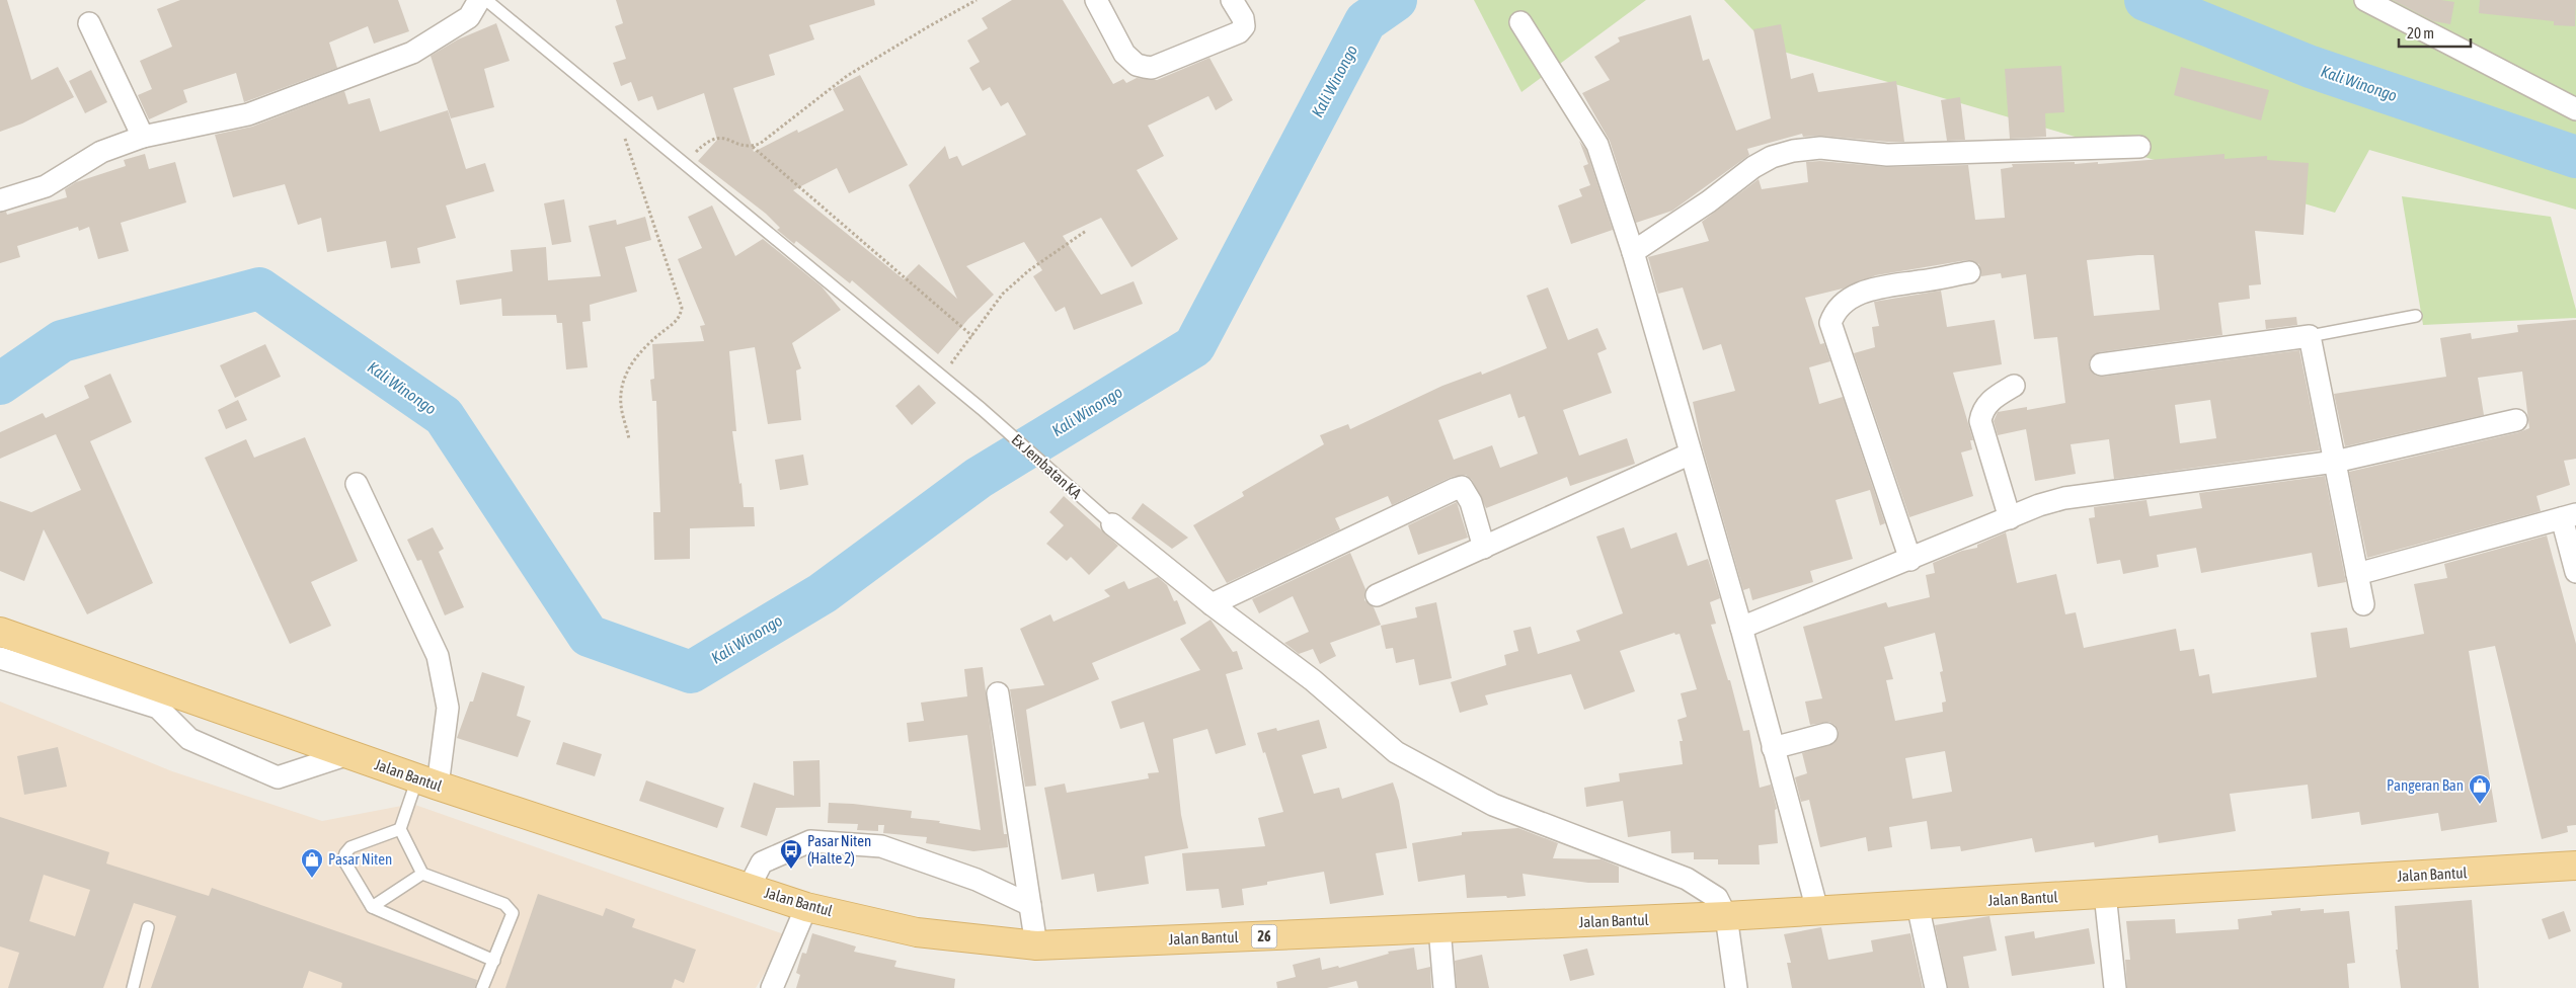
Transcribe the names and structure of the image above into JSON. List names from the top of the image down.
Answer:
{
  "streets": {
    "main road": ["Jalan Bantul", "26"],
    "lane": ["Ex Jembatan KA"]
  },
  "water": ["Kali Winongo"],
  "places": {
    "shop": ["Pangeran Ban", "Pasar Niten"],
    "bus stop": ["Pasar Niten (Halte 2)"]
  },
  "scale_bar": "20 m"
}
